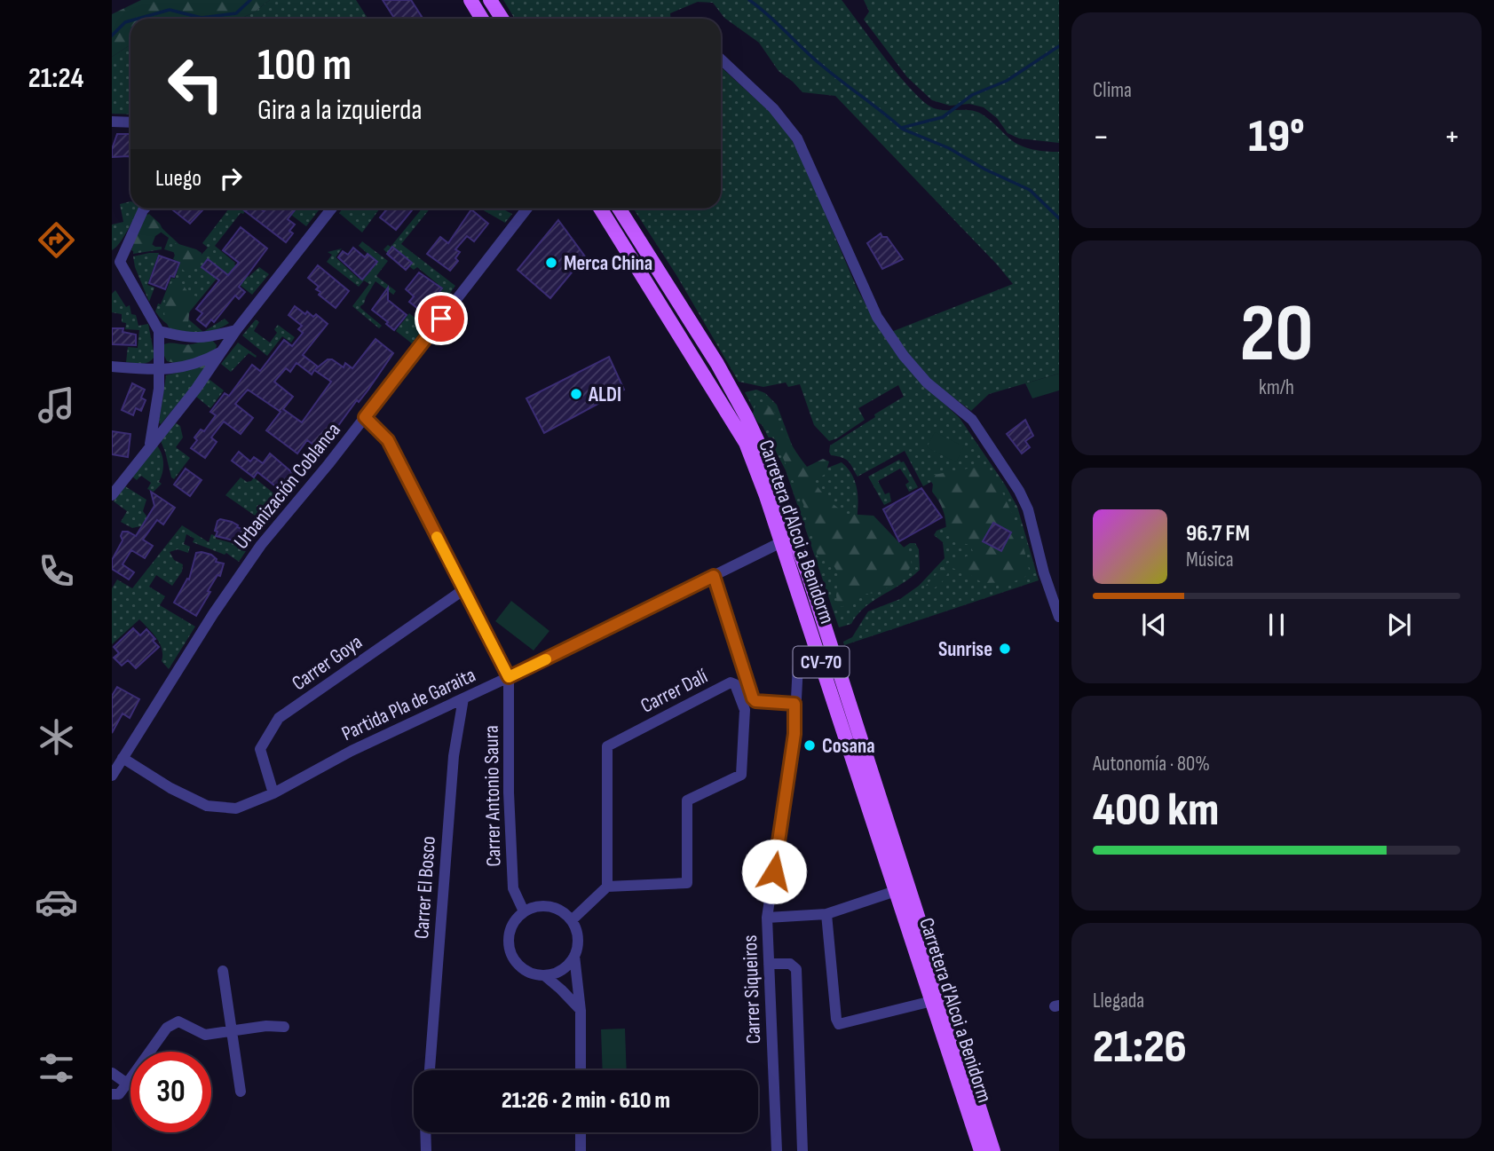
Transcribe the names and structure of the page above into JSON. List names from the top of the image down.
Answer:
{
  "streets": {
    "main road": ["Carretera d'Alcoi a Benidorm", "CV-70"],
    "street": [
      "Urbanización Coblanca",
      "Carrer Goya",
      "Carrer Dalí",
      "Partida Pla de Garaita",
      "Carrer Antonio Saura",
      "Carrer El Bosco",
      "Carrer Siqueiros"
    ]
  },
  "crossings": [
    ["Urbanización Coblanca", "Partida Pla de Garaita"],
    ["Carretera d'Alcoi a Benidorm", "Carrer Siqueiros"],
    ["Carrer Goya", "Partida Pla de Garaita"],
    ["Partida Pla de Garaita", "Carrer Antonio Saura"],
    ["Partida Pla de Garaita", "Carrer El Bosco"]
  ],
  "places": [
    "Merca China",
    "ALDI",
    "Sunrise",
    "Cosana"
  ],
  "page": {
    "tabs": "21:24",
    "tile": [
      "Clima",
      ["20", "km/h"],
      ["Autonomía · 80%", "400 km"],
      ["Llegada", "21:26"]
    ],
    "turn": ["100 m", "Gira a la izquierda"],
    "heat": ["−", "19°", "+"],
    "then": "Luego",
    "song": ["96.7 FM", "Música"],
    "limit": "30",
    "trip": "21:26 · 2 min · 610 m"
  }
}
